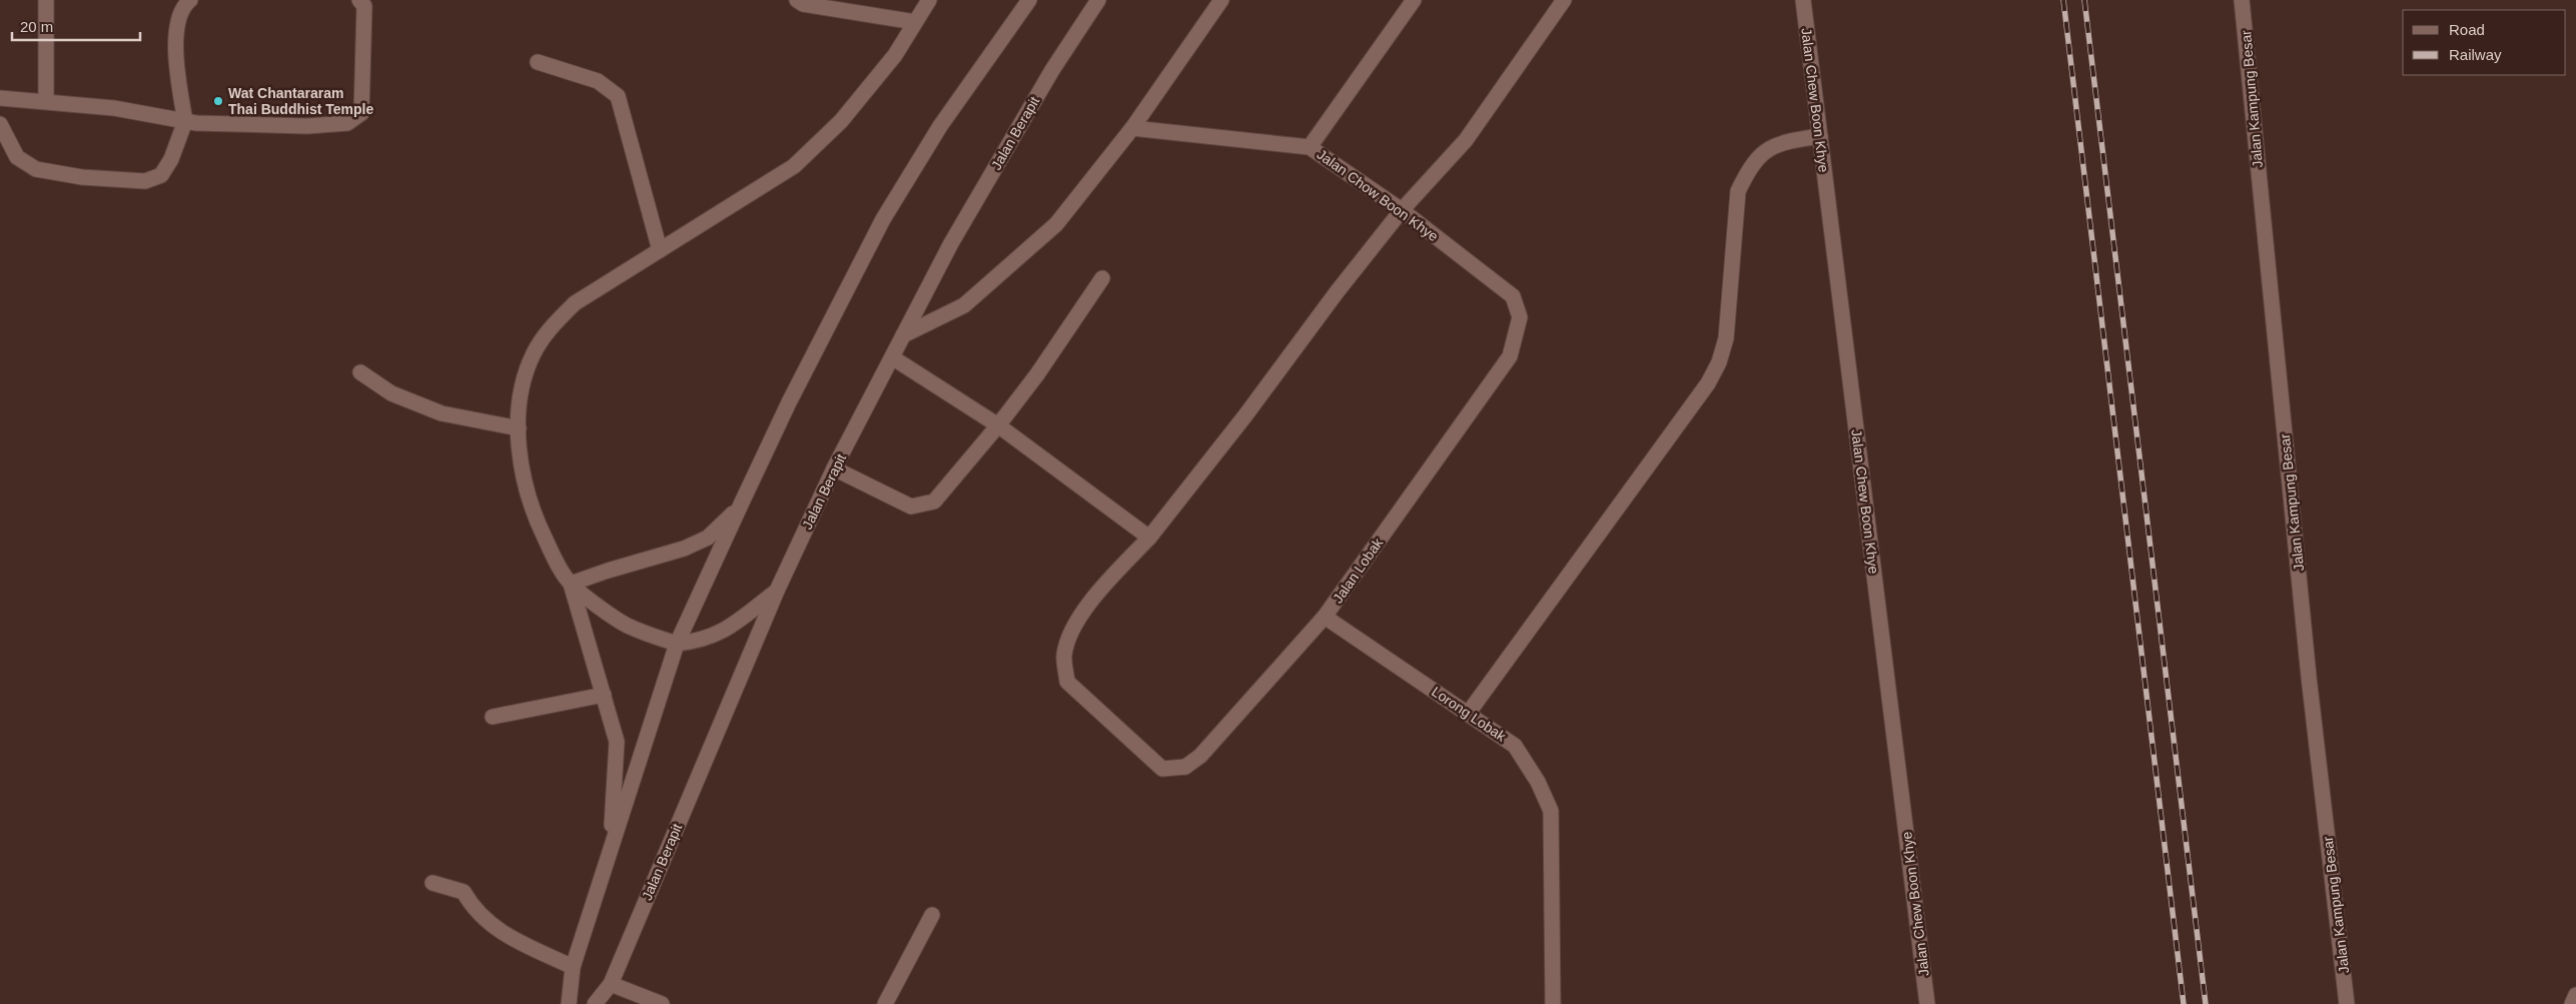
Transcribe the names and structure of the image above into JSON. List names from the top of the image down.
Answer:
{
  "streets": {
    "street": [
      "Jalan Kampung Besar",
      "Jalan Chew Boon Khye",
      "Jalan Berapit",
      "Jalan Chow Boon Khye",
      "Jalan Lobak",
      "Lorong Lobak"
    ]
  },
  "crossings": [
    ["Jalan Chow Boon Khye", "Jalan Lobak"],
    ["Jalan Lobak", "Lorong Lobak"]
  ],
  "places": ["Wat Chantararam Thai Buddhist Temple"],
  "legend": ["Road", "Railway"],
  "scale_bar": "20 m"
}
